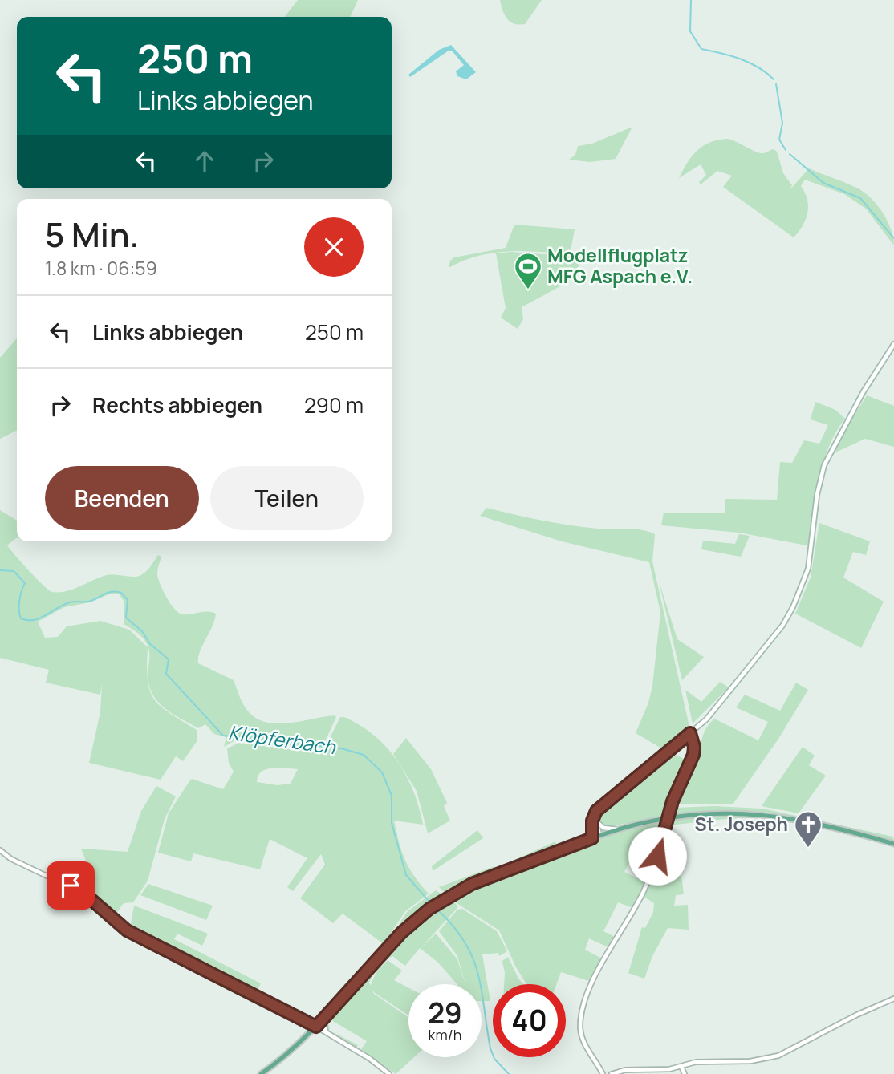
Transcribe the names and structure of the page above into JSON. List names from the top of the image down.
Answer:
{
  "water": ["Klöpferbach"],
  "places": {
    "sports": ["Modellflugplatz MFG Aspach e.V."],
    "church": ["St. Joseph"]
  },
  "page": {
    "turn": ["250 m", "Links abbiegen"],
    "heading": ["5 Min.", "1.8 km · 06:59"],
    "list": [
      {
        "name": "Links abbiegen",
        "value": "250 m"
      },
      {
        "name": "Rechts abbiegen",
        "value": "290 m"
      }
    ],
    "buttons": ["Beenden", "Teilen"],
    "speed": "29 km/h",
    "limit": "40"
  }
}
